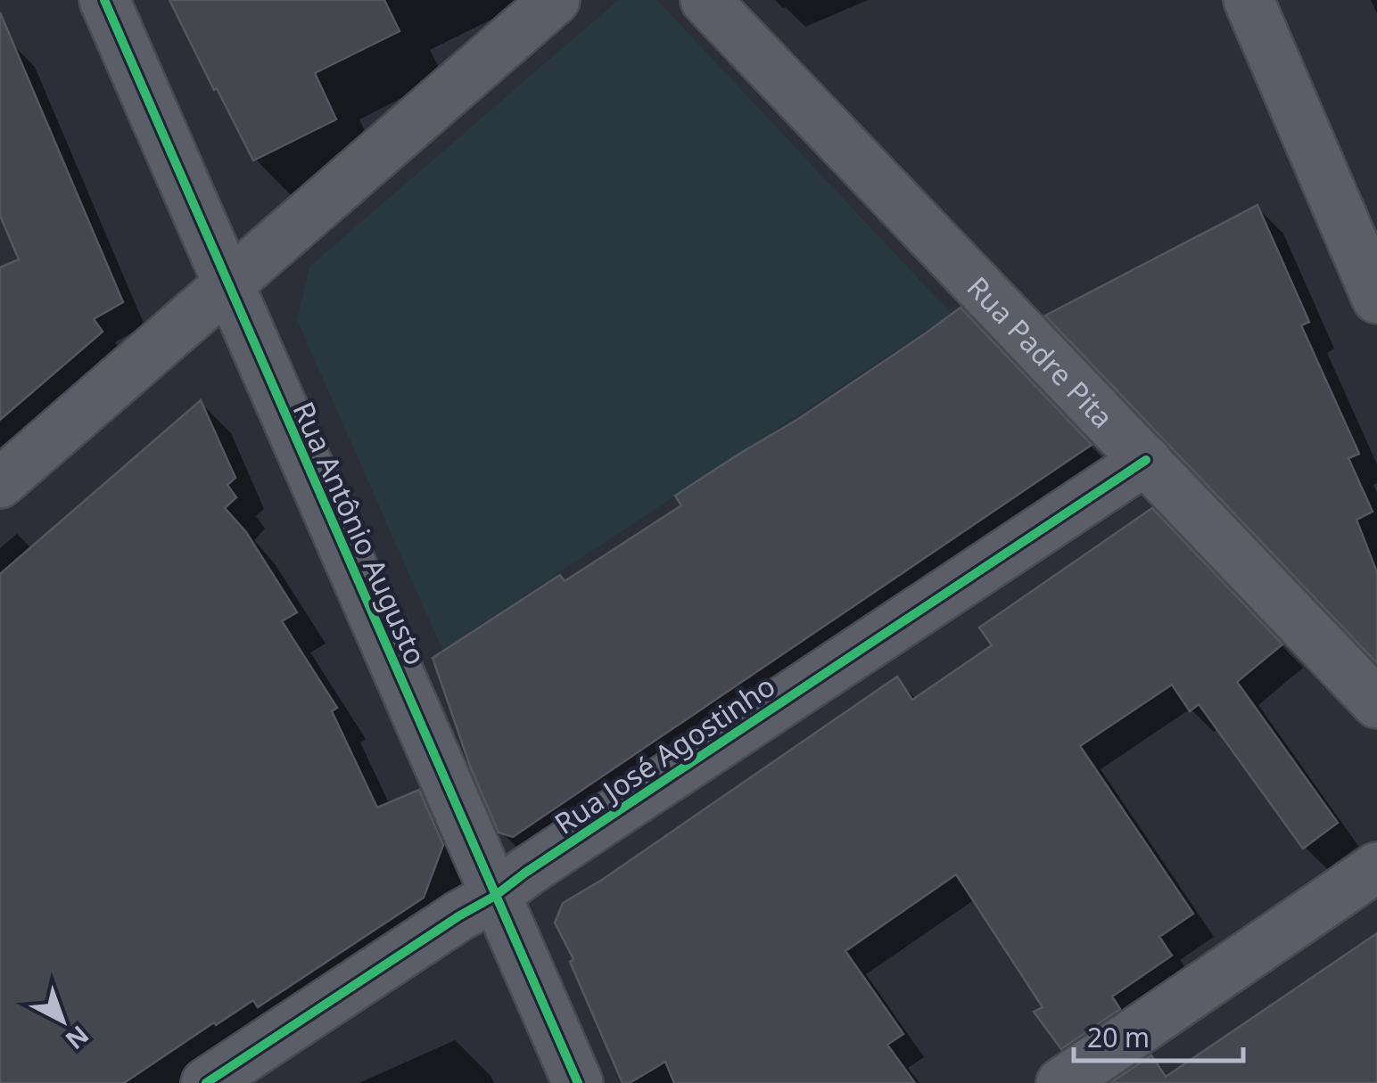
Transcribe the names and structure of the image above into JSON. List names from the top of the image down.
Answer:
{
  "streets": {
    "street": ["Rua Padre Pita", "Rua Antônio Augusto", "Rua José Agostinho"]
  },
  "crossings": [
    ["Rua Padre Pita", "Rua José Agostinho"],
    ["Rua Antônio Augusto", "Rua José Agostinho"]
  ],
  "scale_bar": "20 m",
  "north": "bottom right"
}
